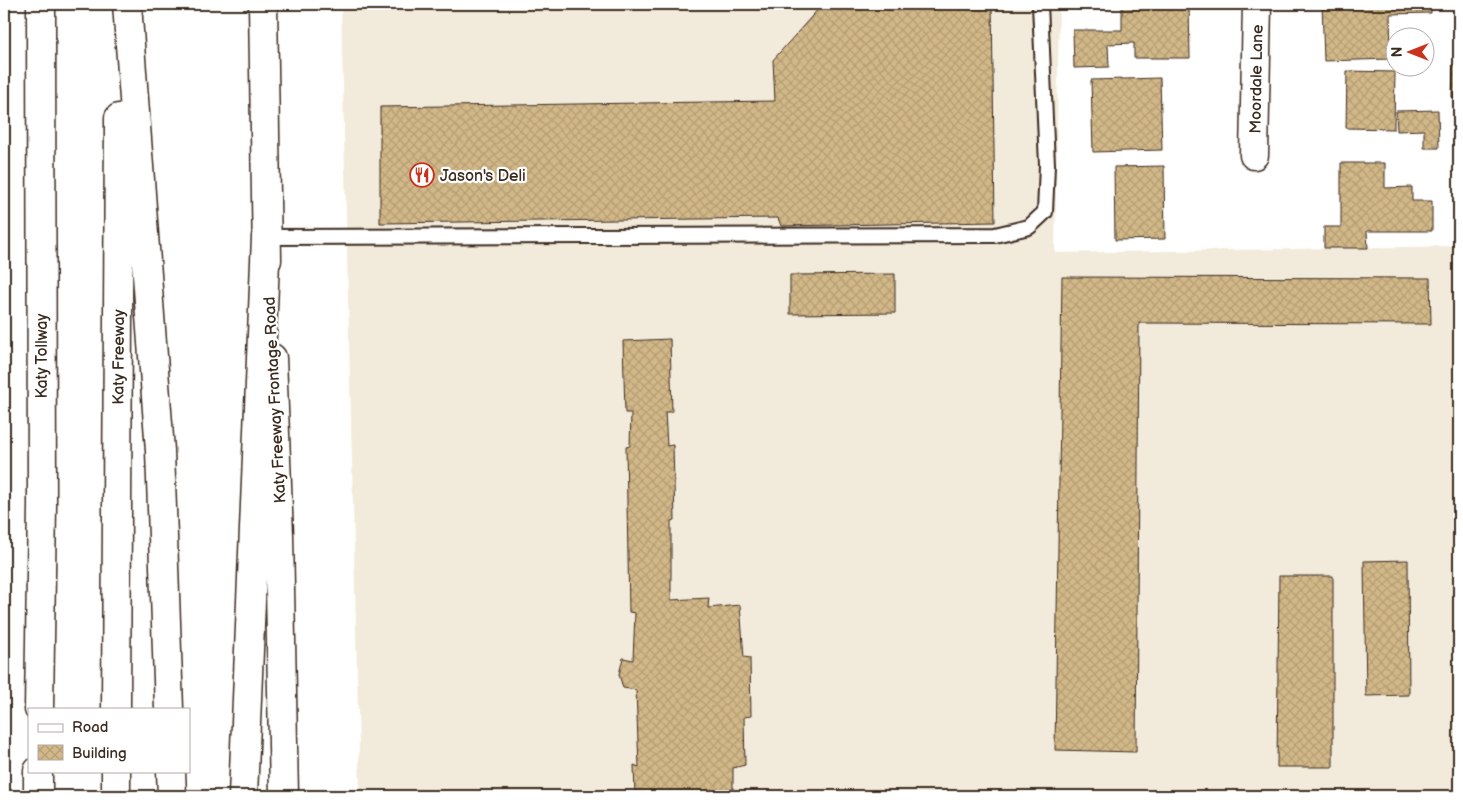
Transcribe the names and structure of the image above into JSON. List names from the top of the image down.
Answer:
{
  "streets": {
    "main road": [
      "Moordale Lane",
      "Katy Tollway",
      "Katy Freeway",
      "Katy Freeway Frontage Road"
    ]
  },
  "places": {
    "restaurant": ["Jason's Deli"]
  },
  "legend": ["Road", "Building"],
  "north": "left"
}
